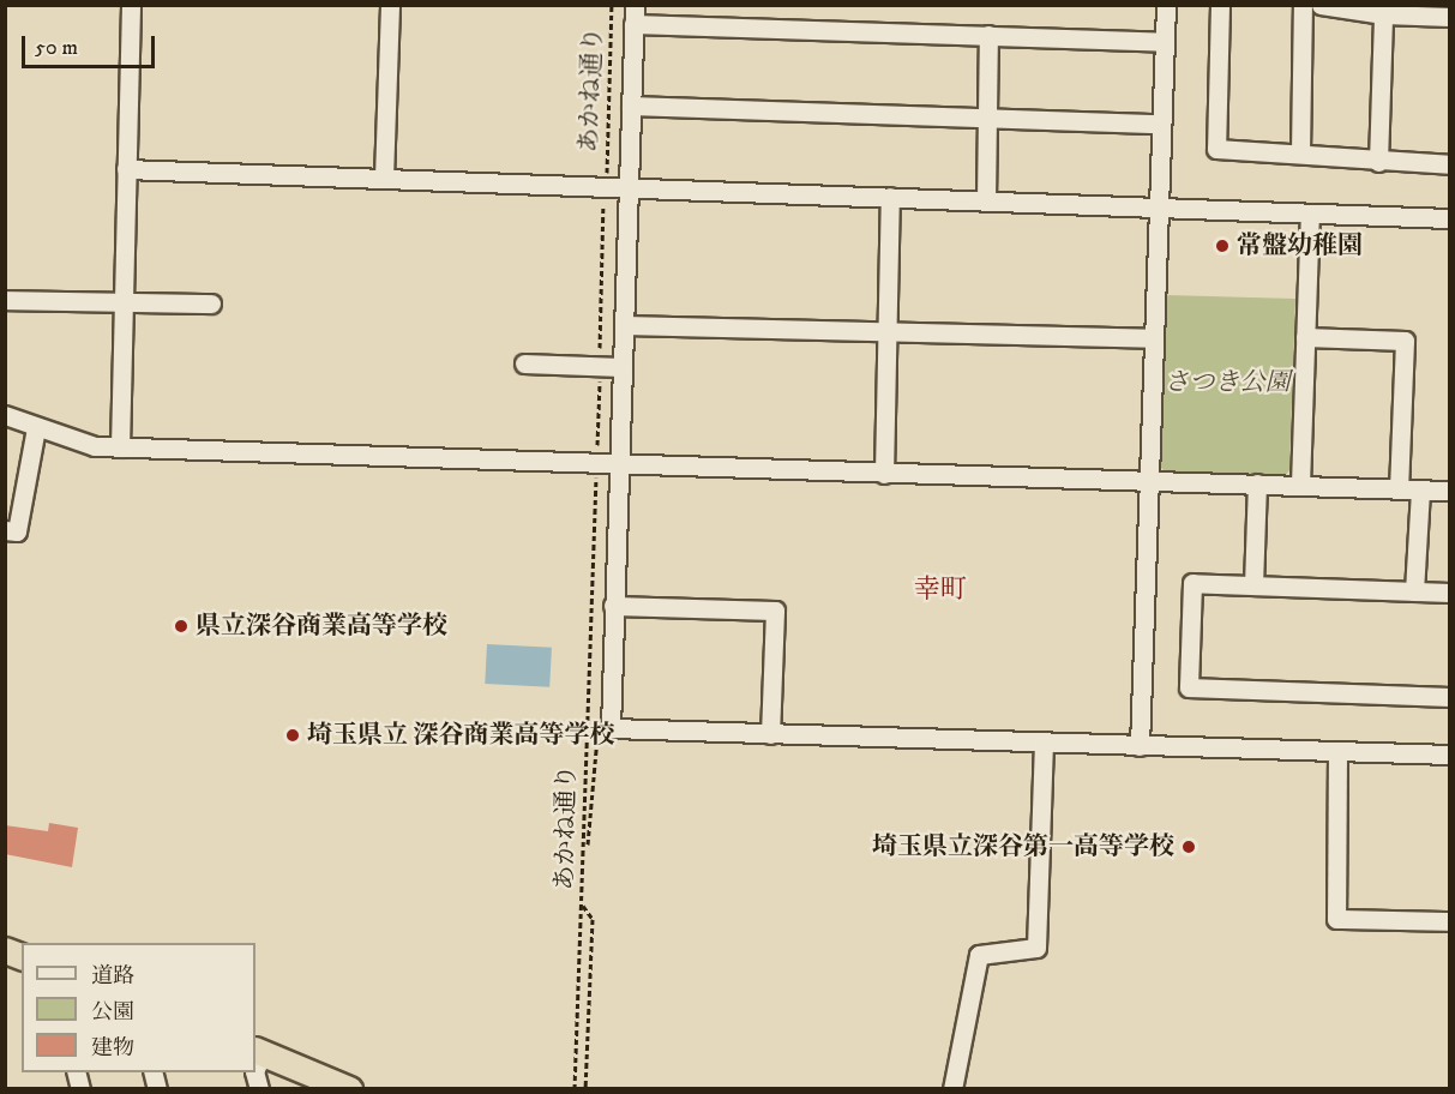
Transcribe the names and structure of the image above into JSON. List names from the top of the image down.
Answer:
{
  "streets": {
    "path": ["あかね通り"]
  },
  "districts": ["幸町"],
  "parks": ["さつき公園"],
  "places": [
    "常盤幼稚園",
    "県立深谷商業高等学校",
    "埼玉県立 深谷商業高等学校",
    "埼玉県立深谷第一高等学校"
  ],
  "legend": ["道路", "公園", "建物"],
  "scale_bar": "50 m"
}
